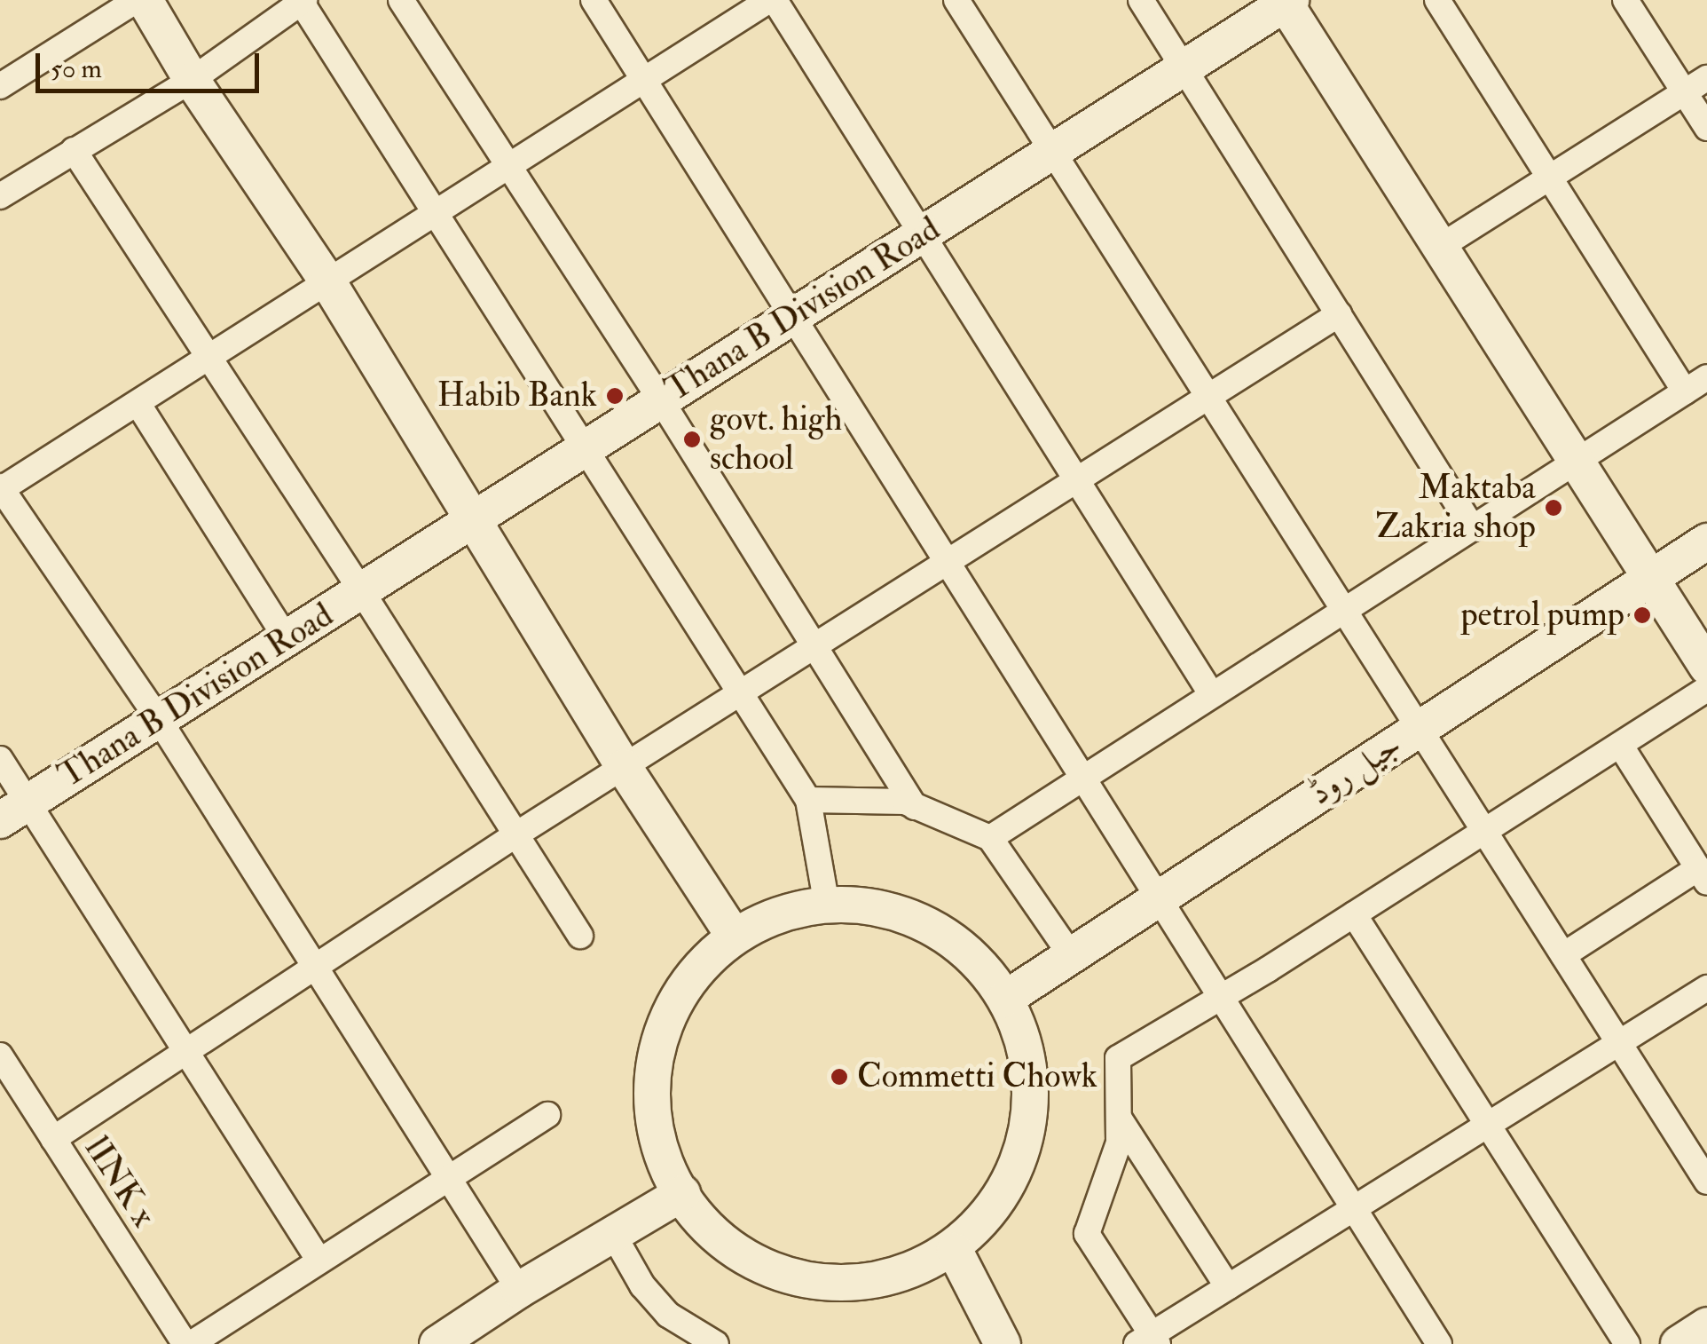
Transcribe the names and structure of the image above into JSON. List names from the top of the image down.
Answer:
{
  "streets": {
    "main road": ["Thana B Division Road", "جیل روڈ"],
    "street": ["lINK x"]
  },
  "places": [
    "Habib Bank",
    "govt. high school",
    "Maktaba Zakria shop",
    "petrol pump",
    "Commetti Chowk"
  ],
  "scale_bar": "50 m"
}
